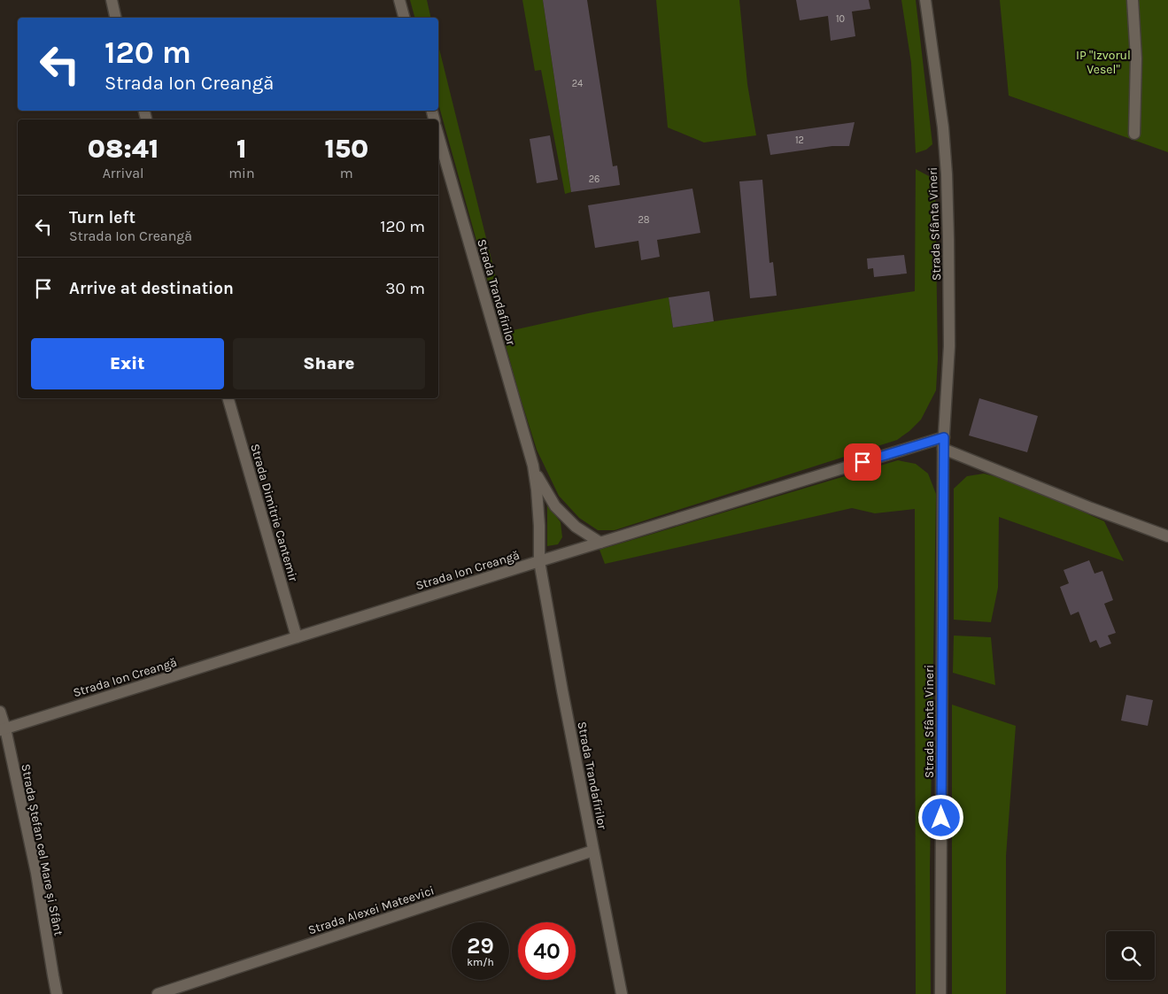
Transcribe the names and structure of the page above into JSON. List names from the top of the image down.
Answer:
{
  "streets": {
    "street": [
      "Strada Sfânta Vineri",
      "Strada Trandafirilor",
      "Strada Dimitrie Cantemir",
      "Strada Ion Creangă",
      "Strada Ștefan cel Mare și Sfânt",
      "Strada Alexei Mateevici"
    ]
  },
  "crossings": [
    ["Strada Sfânta Vineri", "Strada Ion Creangă"],
    ["Strada Trandafirilor", "Strada Ion Creangă"],
    ["Strada Trandafirilor", "Strada Alexei Mateevici"],
    ["Strada Dimitrie Cantemir", "Strada Ion Creangă"],
    ["Strada Ion Creangă", "Strada Ștefan cel Mare și Sfânt"]
  ],
  "parks": ["IP \"Izvorul Vesel\""],
  "house_numbers": [
    "10",
    "24",
    "12",
    "26",
    "28"
  ],
  "page": {
    "turn": ["120 m", "Strada Ion Creangă"],
    "eta": [
      "08:41",
      "Arrival",
      "1",
      "min",
      "150",
      "m"
    ],
    "list": [
      {
        "name": "Turn left",
        "note": "Strada Ion Creangă",
        "value": "120 m"
      },
      {
        "name": "Arrive at destination",
        "value": "30 m"
      }
    ],
    "buttons": ["Exit", "Share"],
    "speed": "29 km/h",
    "limit": "40"
  }
}
